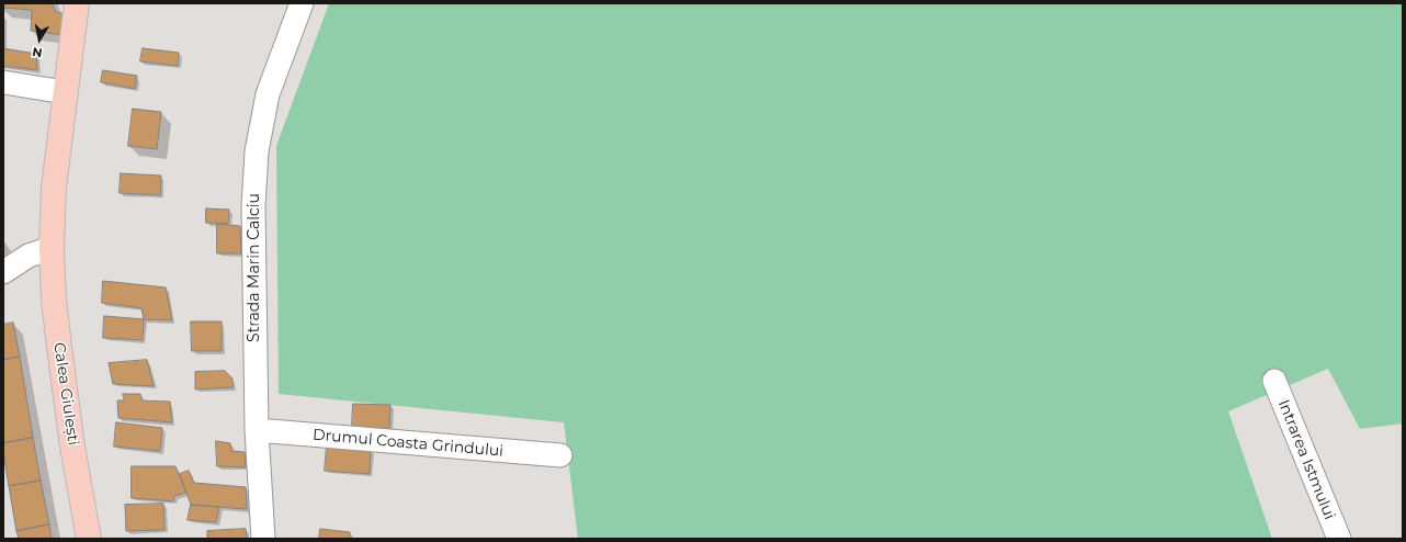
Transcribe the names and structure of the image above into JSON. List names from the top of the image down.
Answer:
{
  "streets": {
    "main road": ["Calea Giulești"],
    "street": ["Strada Marin Calciu", "Drumul Coasta Grindului", "Intrarea Istmului"]
  },
  "crossings": [
    ["Strada Marin Calciu", "Drumul Coasta Grindului"]
  ],
  "north": "bottom"
}
